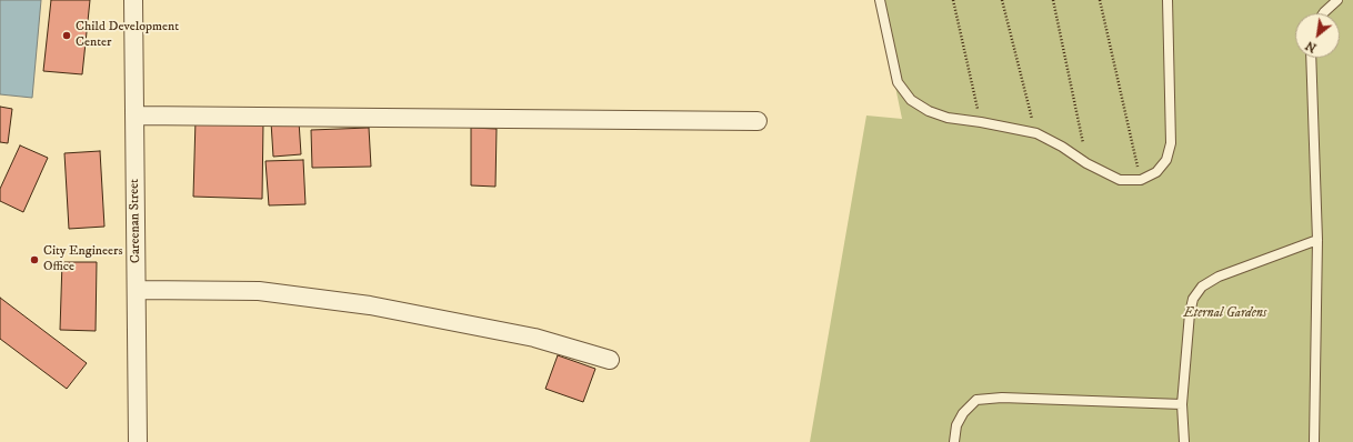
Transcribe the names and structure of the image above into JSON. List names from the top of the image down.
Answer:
{
  "streets": {
    "street": ["Careenan Street"]
  },
  "parks": ["Eternal Gardens"],
  "places": ["Child Development Center", "City Engineers Office"],
  "north": "bottom left"
}
